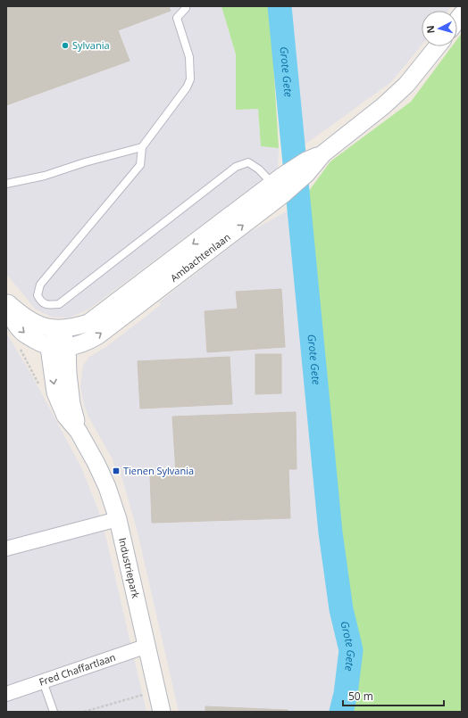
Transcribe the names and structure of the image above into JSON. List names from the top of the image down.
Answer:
{
  "streets": {
    "street": ["Ambachtenlaan", "Industriepark", "Fred Chaffartlaan"]
  },
  "crossings": [
    ["Ambachtenlaan", "Industriepark"],
    ["Industriepark", "Fred Chaffartlaan"]
  ],
  "water": ["Grote Gete"],
  "places": {
    "other": ["Sylvania"],
    "transit": ["Tienen Sylvania"]
  },
  "scale_bar": "50 m",
  "north": "left"
}
